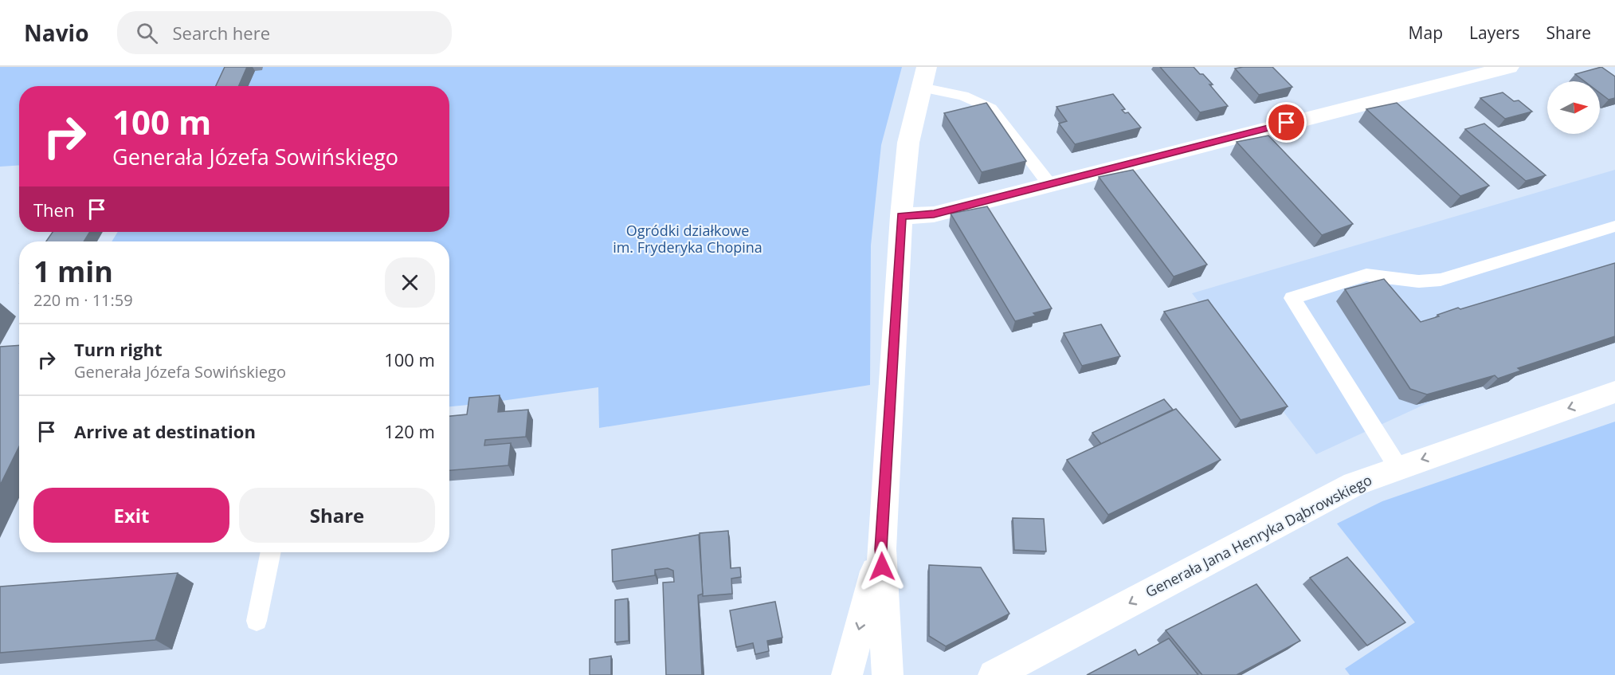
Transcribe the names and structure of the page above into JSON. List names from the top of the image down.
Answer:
{
  "streets": {
    "street": ["Generała Jana Henryka Dąbrowskiego"]
  },
  "one_way": ["Generała Jana Henryka Dąbrowskiego"],
  "parks": ["Ogródki działkowe im. Fryderyka Chopina"],
  "north": "right",
  "page": {
    "header": "Navio",
    "search": "Search here",
    "nav": ["Map", "Layers", "Share"],
    "turn": ["100 m", "Generała Józefa Sowińskiego"],
    "then": "Then",
    "heading": ["1 min", "220 m · 11:59"],
    "list": [
      {
        "name": "Turn right",
        "note": "Generała Józefa Sowińskiego",
        "value": "100 m"
      },
      {
        "name": "Arrive at destination",
        "value": "120 m"
      }
    ],
    "buttons": ["Exit", "Share"]
  }
}
